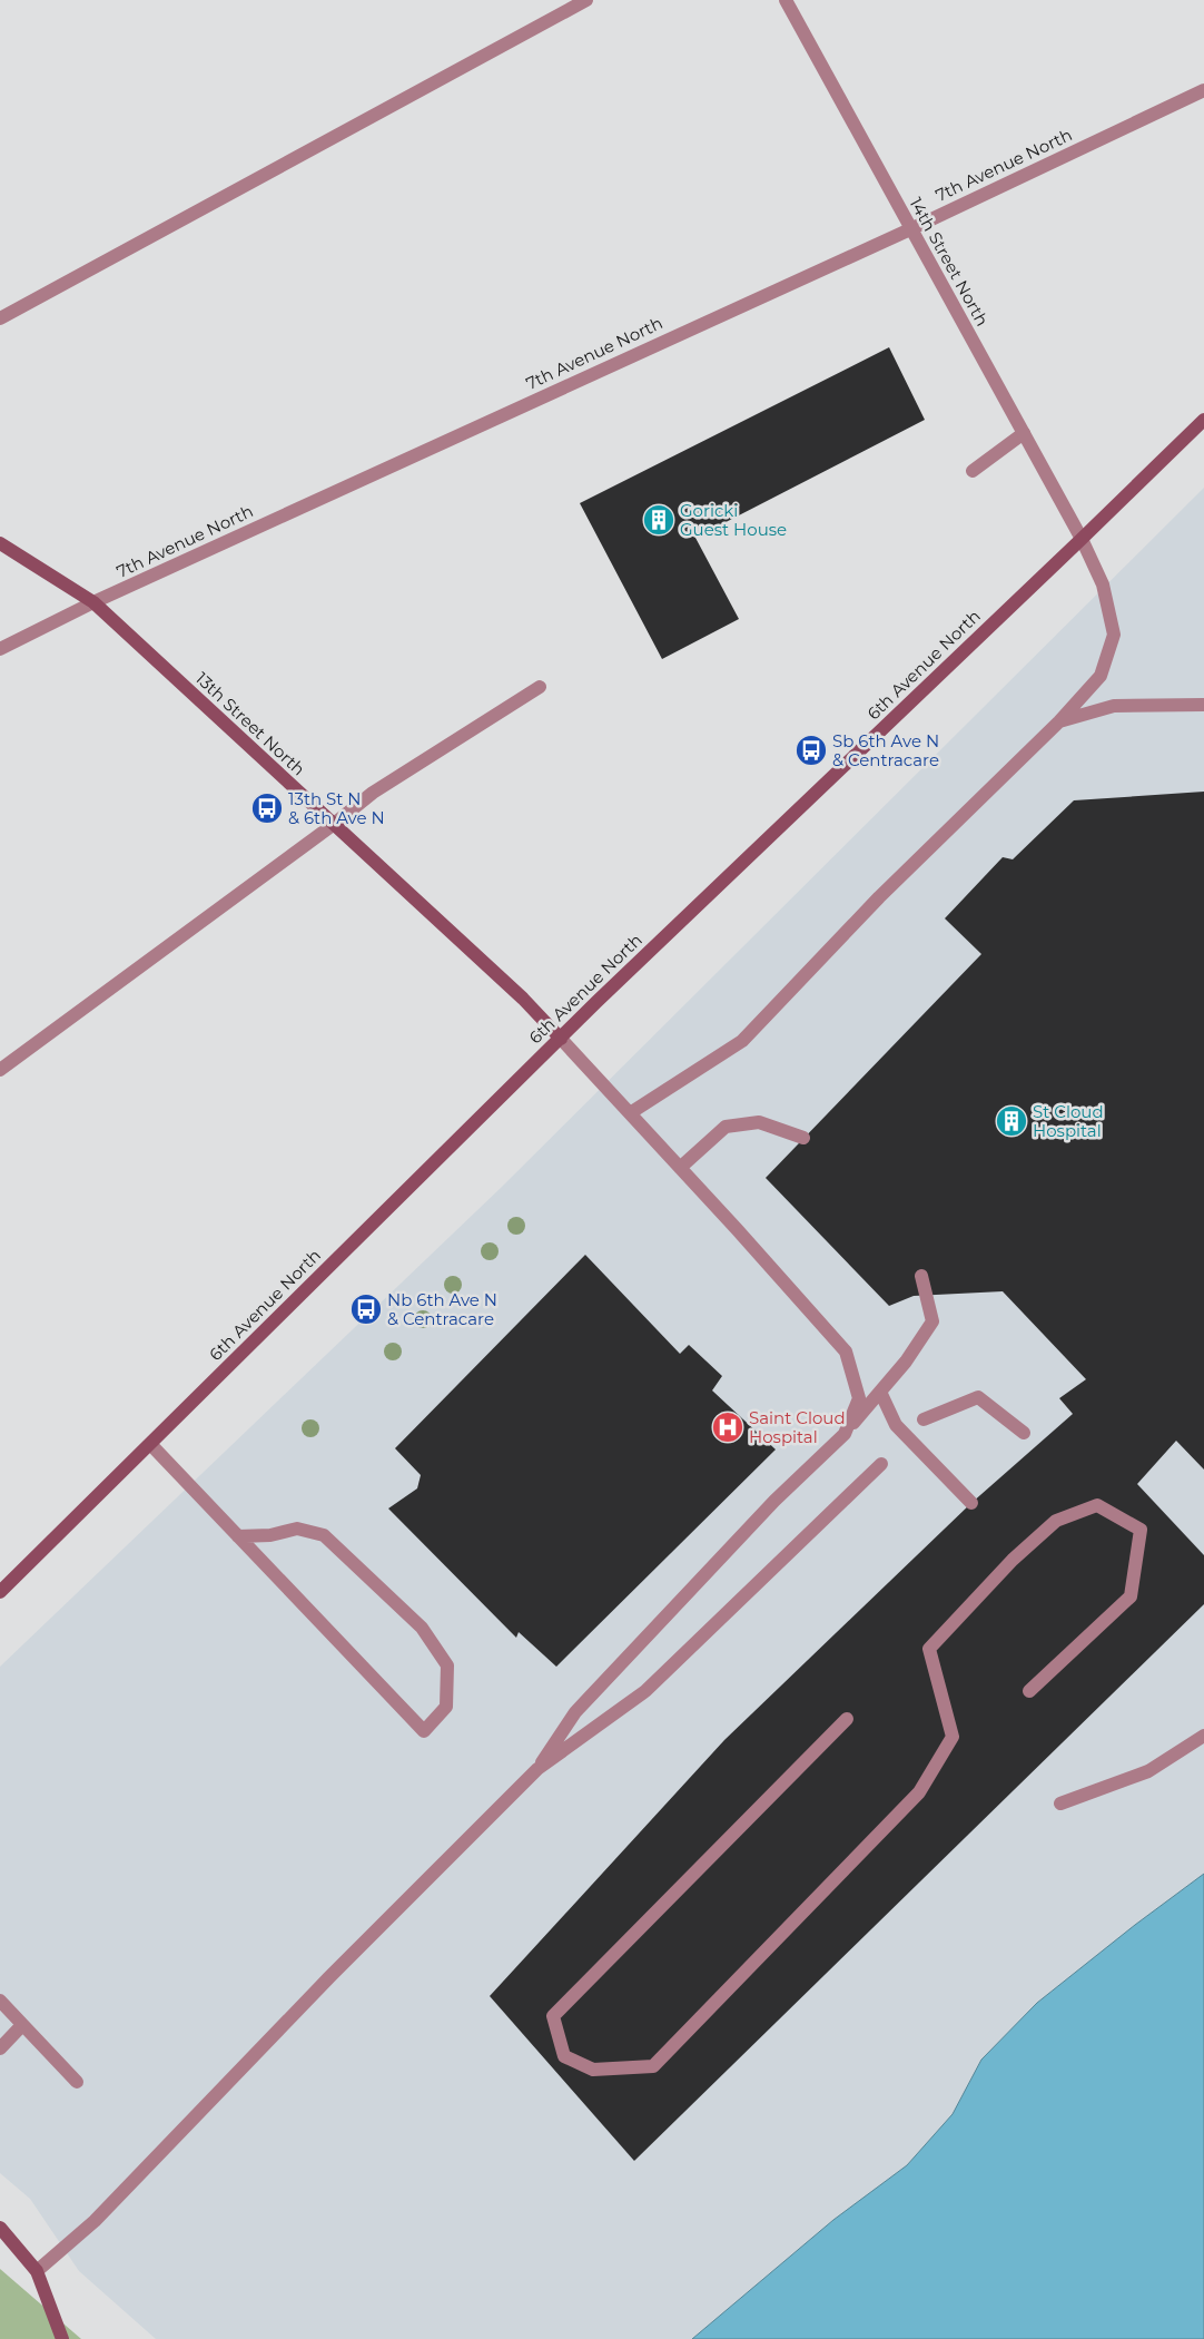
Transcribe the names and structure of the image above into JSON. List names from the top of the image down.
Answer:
{
  "streets": {
    "street": [
      "7th Avenue North",
      "14th Street North",
      "6th Avenue North",
      "13th Street North"
    ]
  },
  "crossings": [
    ["7th Avenue North", "14th Street North"],
    ["7th Avenue North", "13th Street North"],
    ["14th Street North", "6th Avenue North"],
    ["6th Avenue North", "13th Street North"]
  ],
  "places": {
    "building": ["Goricki Guest House", "St Cloud Hospital"],
    "bus stop": ["Sb 6th Ave N & Centracare", "13th St N & 6th Ave N", "Nb 6th Ave N & Centracare"],
    "hospital": ["Saint Cloud Hospital"]
  }
}
